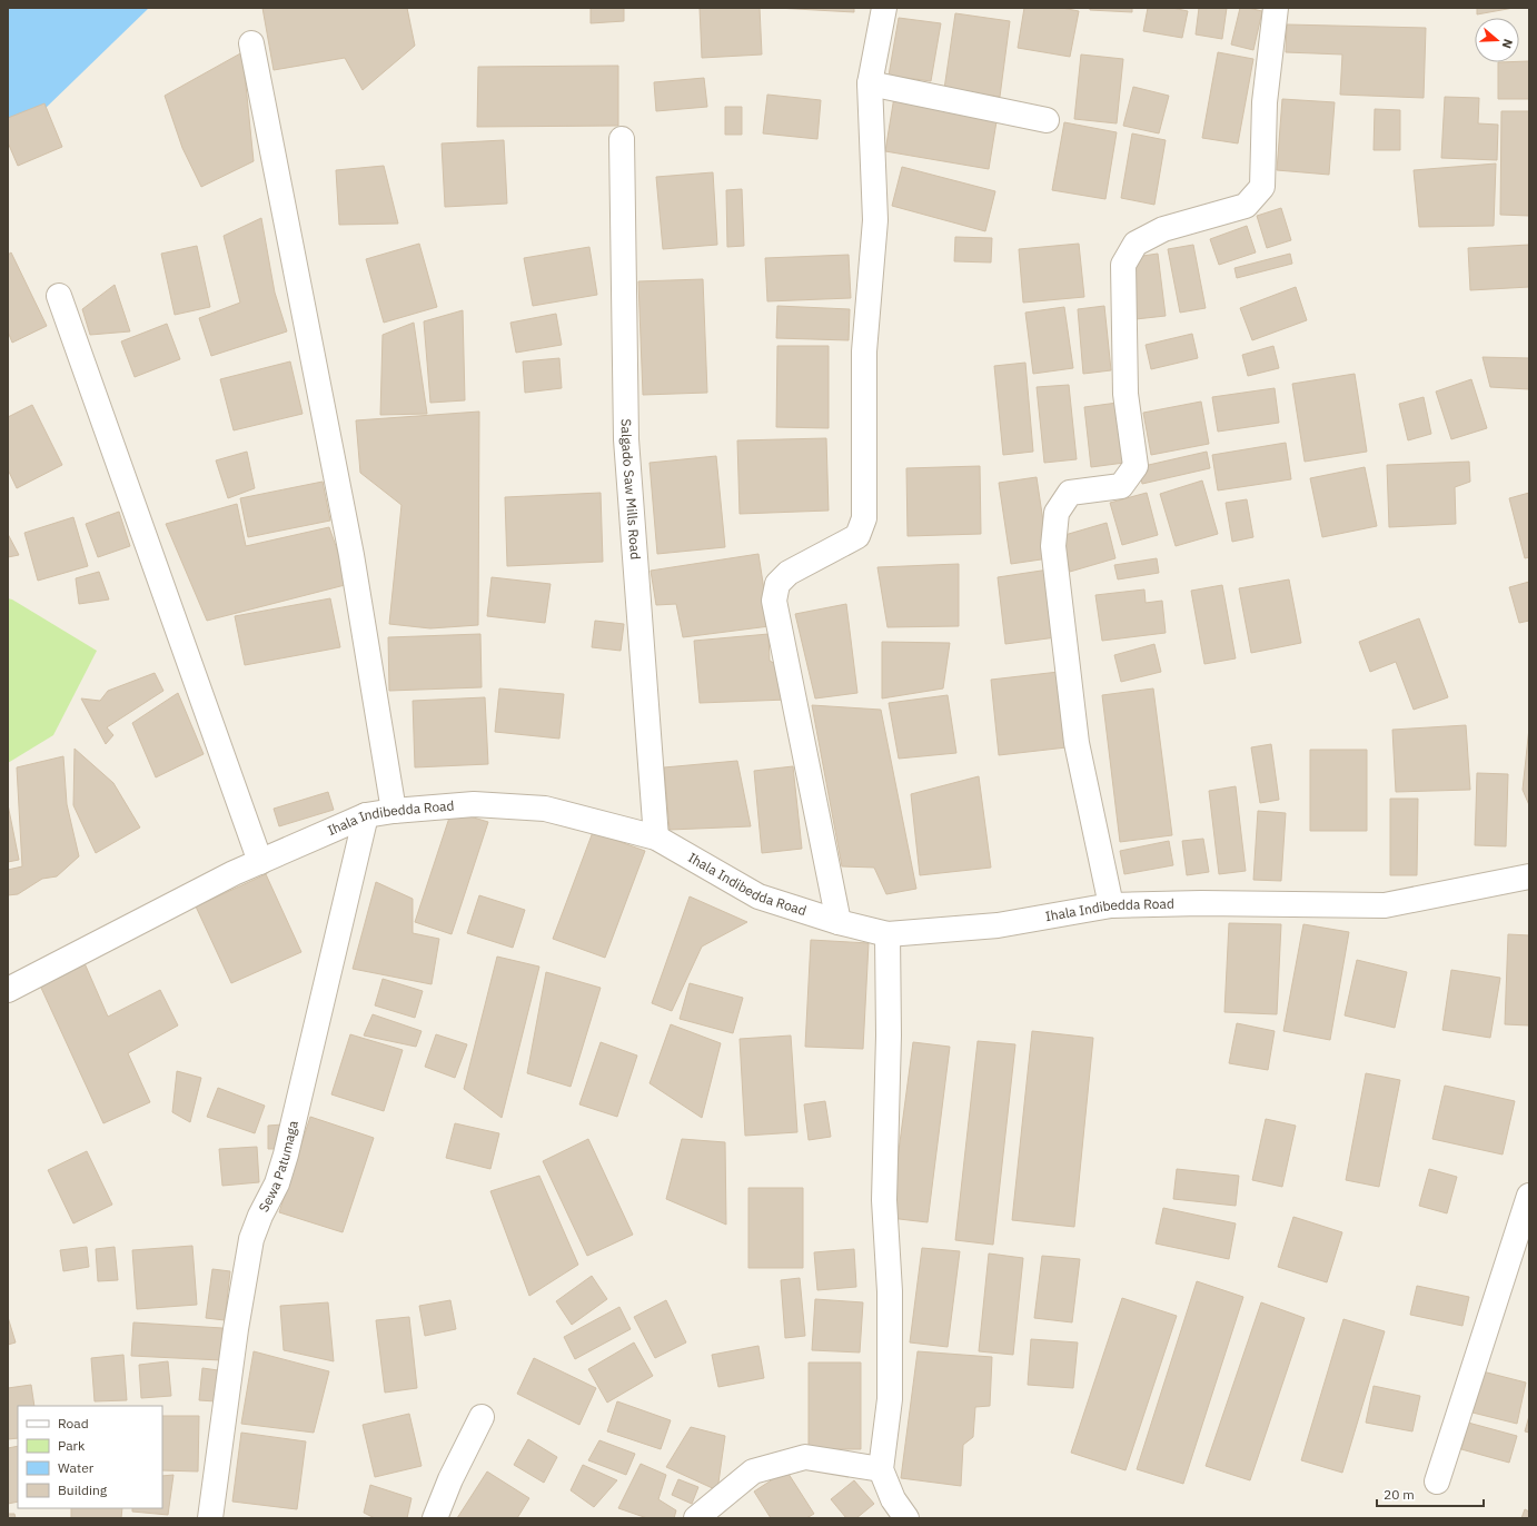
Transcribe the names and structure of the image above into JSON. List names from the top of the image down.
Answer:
{
  "streets": {
    "street": ["Salgado Saw Mills Road", "Ihala Indibedda Road", "Sewa Patumaga"]
  },
  "crossings": [
    ["Salgado Saw Mills Road", "Ihala Indibedda Road"],
    ["Ihala Indibedda Road", "Sewa Patumaga"]
  ],
  "legend": [
    "Road",
    "Park",
    "Water",
    "Building"
  ],
  "scale_bar": "20 m",
  "north": "right"
}
